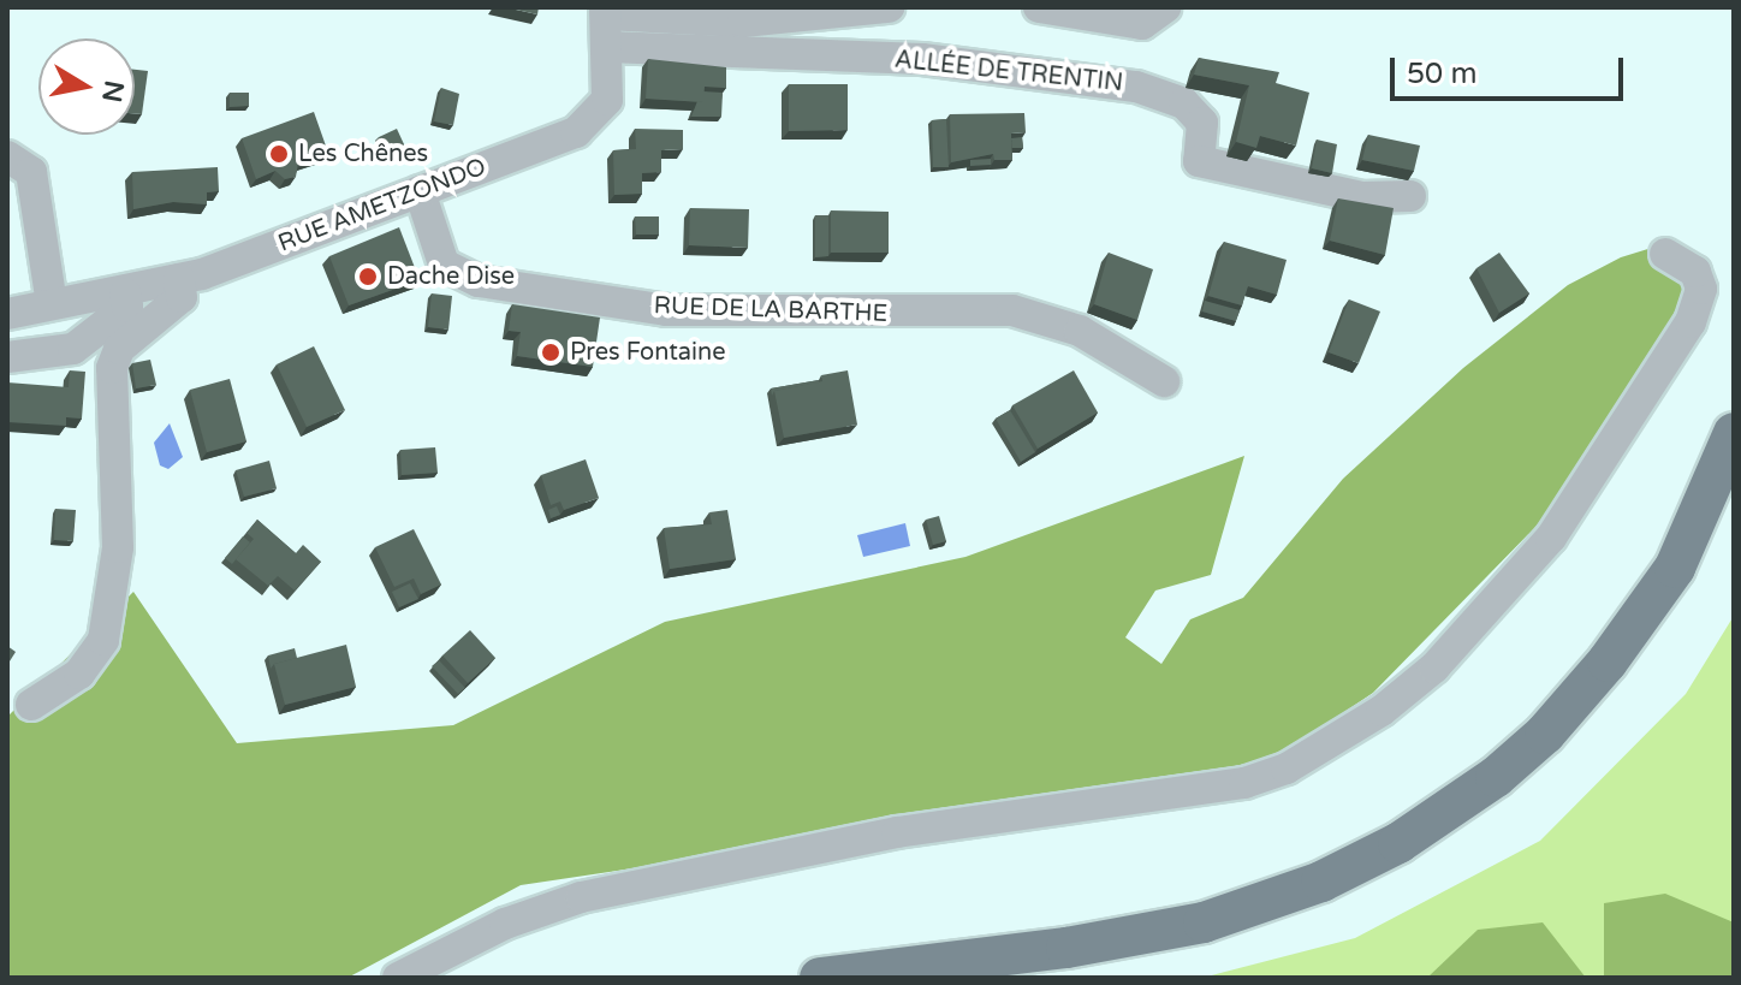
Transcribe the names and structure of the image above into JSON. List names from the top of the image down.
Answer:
{
  "streets": {
    "street": ["ALLÉE DE TRENTIN", "RUE AMETZONDO", "RUE DE LA BARTHE"]
  },
  "crossings": [
    ["ALLÉE DE TRENTIN", "RUE AMETZONDO"],
    ["RUE AMETZONDO", "RUE DE LA BARTHE"]
  ],
  "places": ["Les Chênes", "Dache Dise", "Pres Fontaine"],
  "scale_bar": "50 m",
  "north": "right"
}
